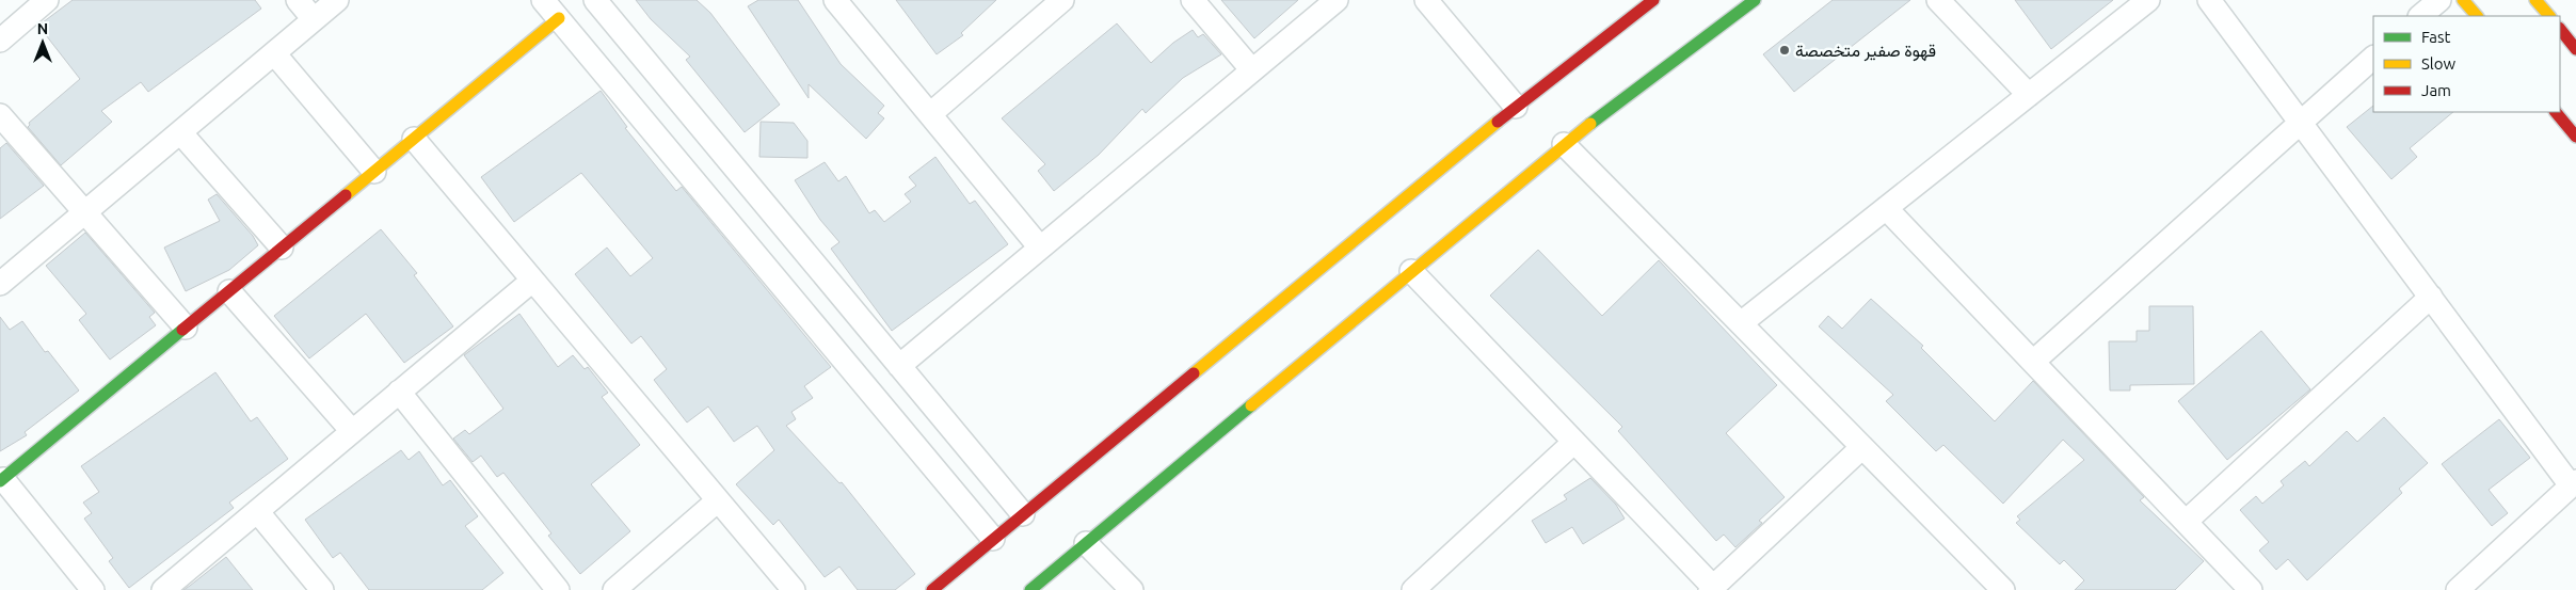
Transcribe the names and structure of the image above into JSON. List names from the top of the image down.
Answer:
{
  "places": ["قهوة صفير متخصصة"],
  "legend": ["Fast", "Slow", "Jam"],
  "north": "top"
}
